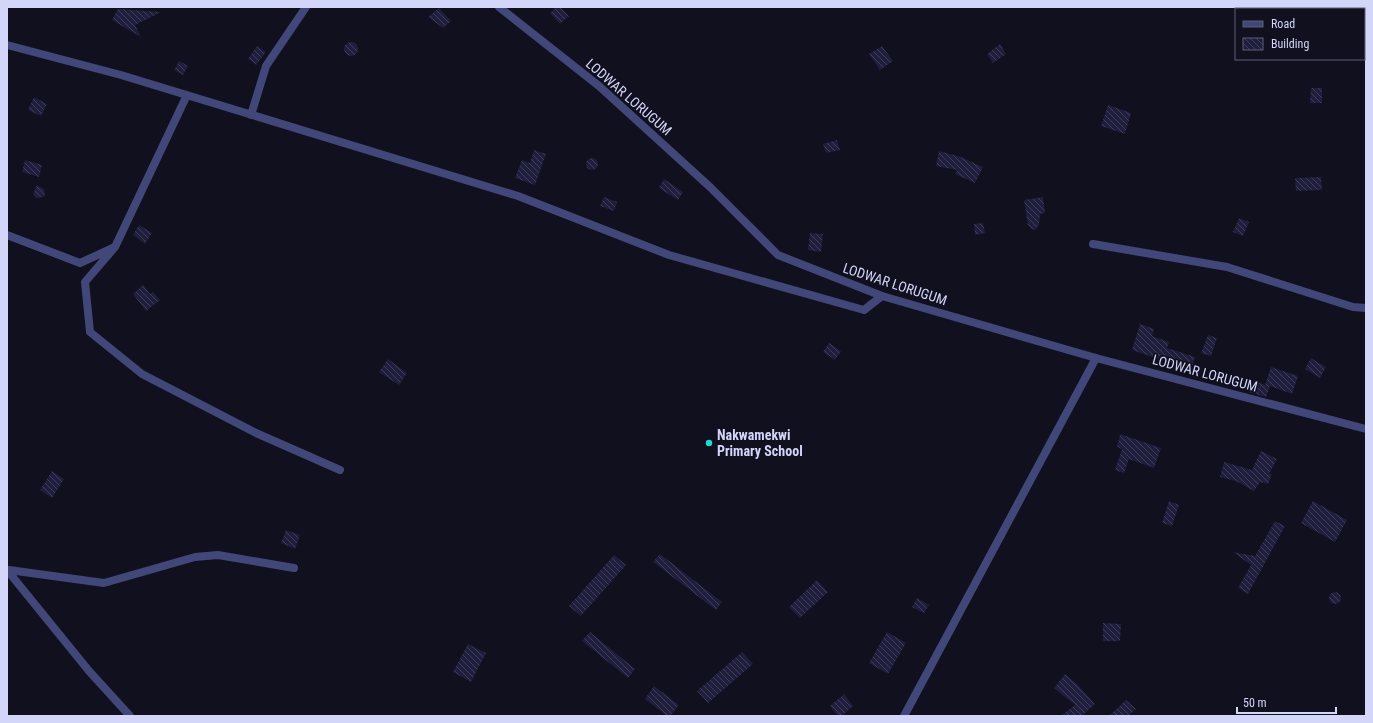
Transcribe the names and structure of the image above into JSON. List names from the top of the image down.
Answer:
{
  "streets": {
    "street": ["LODWAR LORUGUM"]
  },
  "places": ["Nakwamekwi Primary School"],
  "legend": ["Road", "Building"],
  "scale_bar": "50 m"
}
